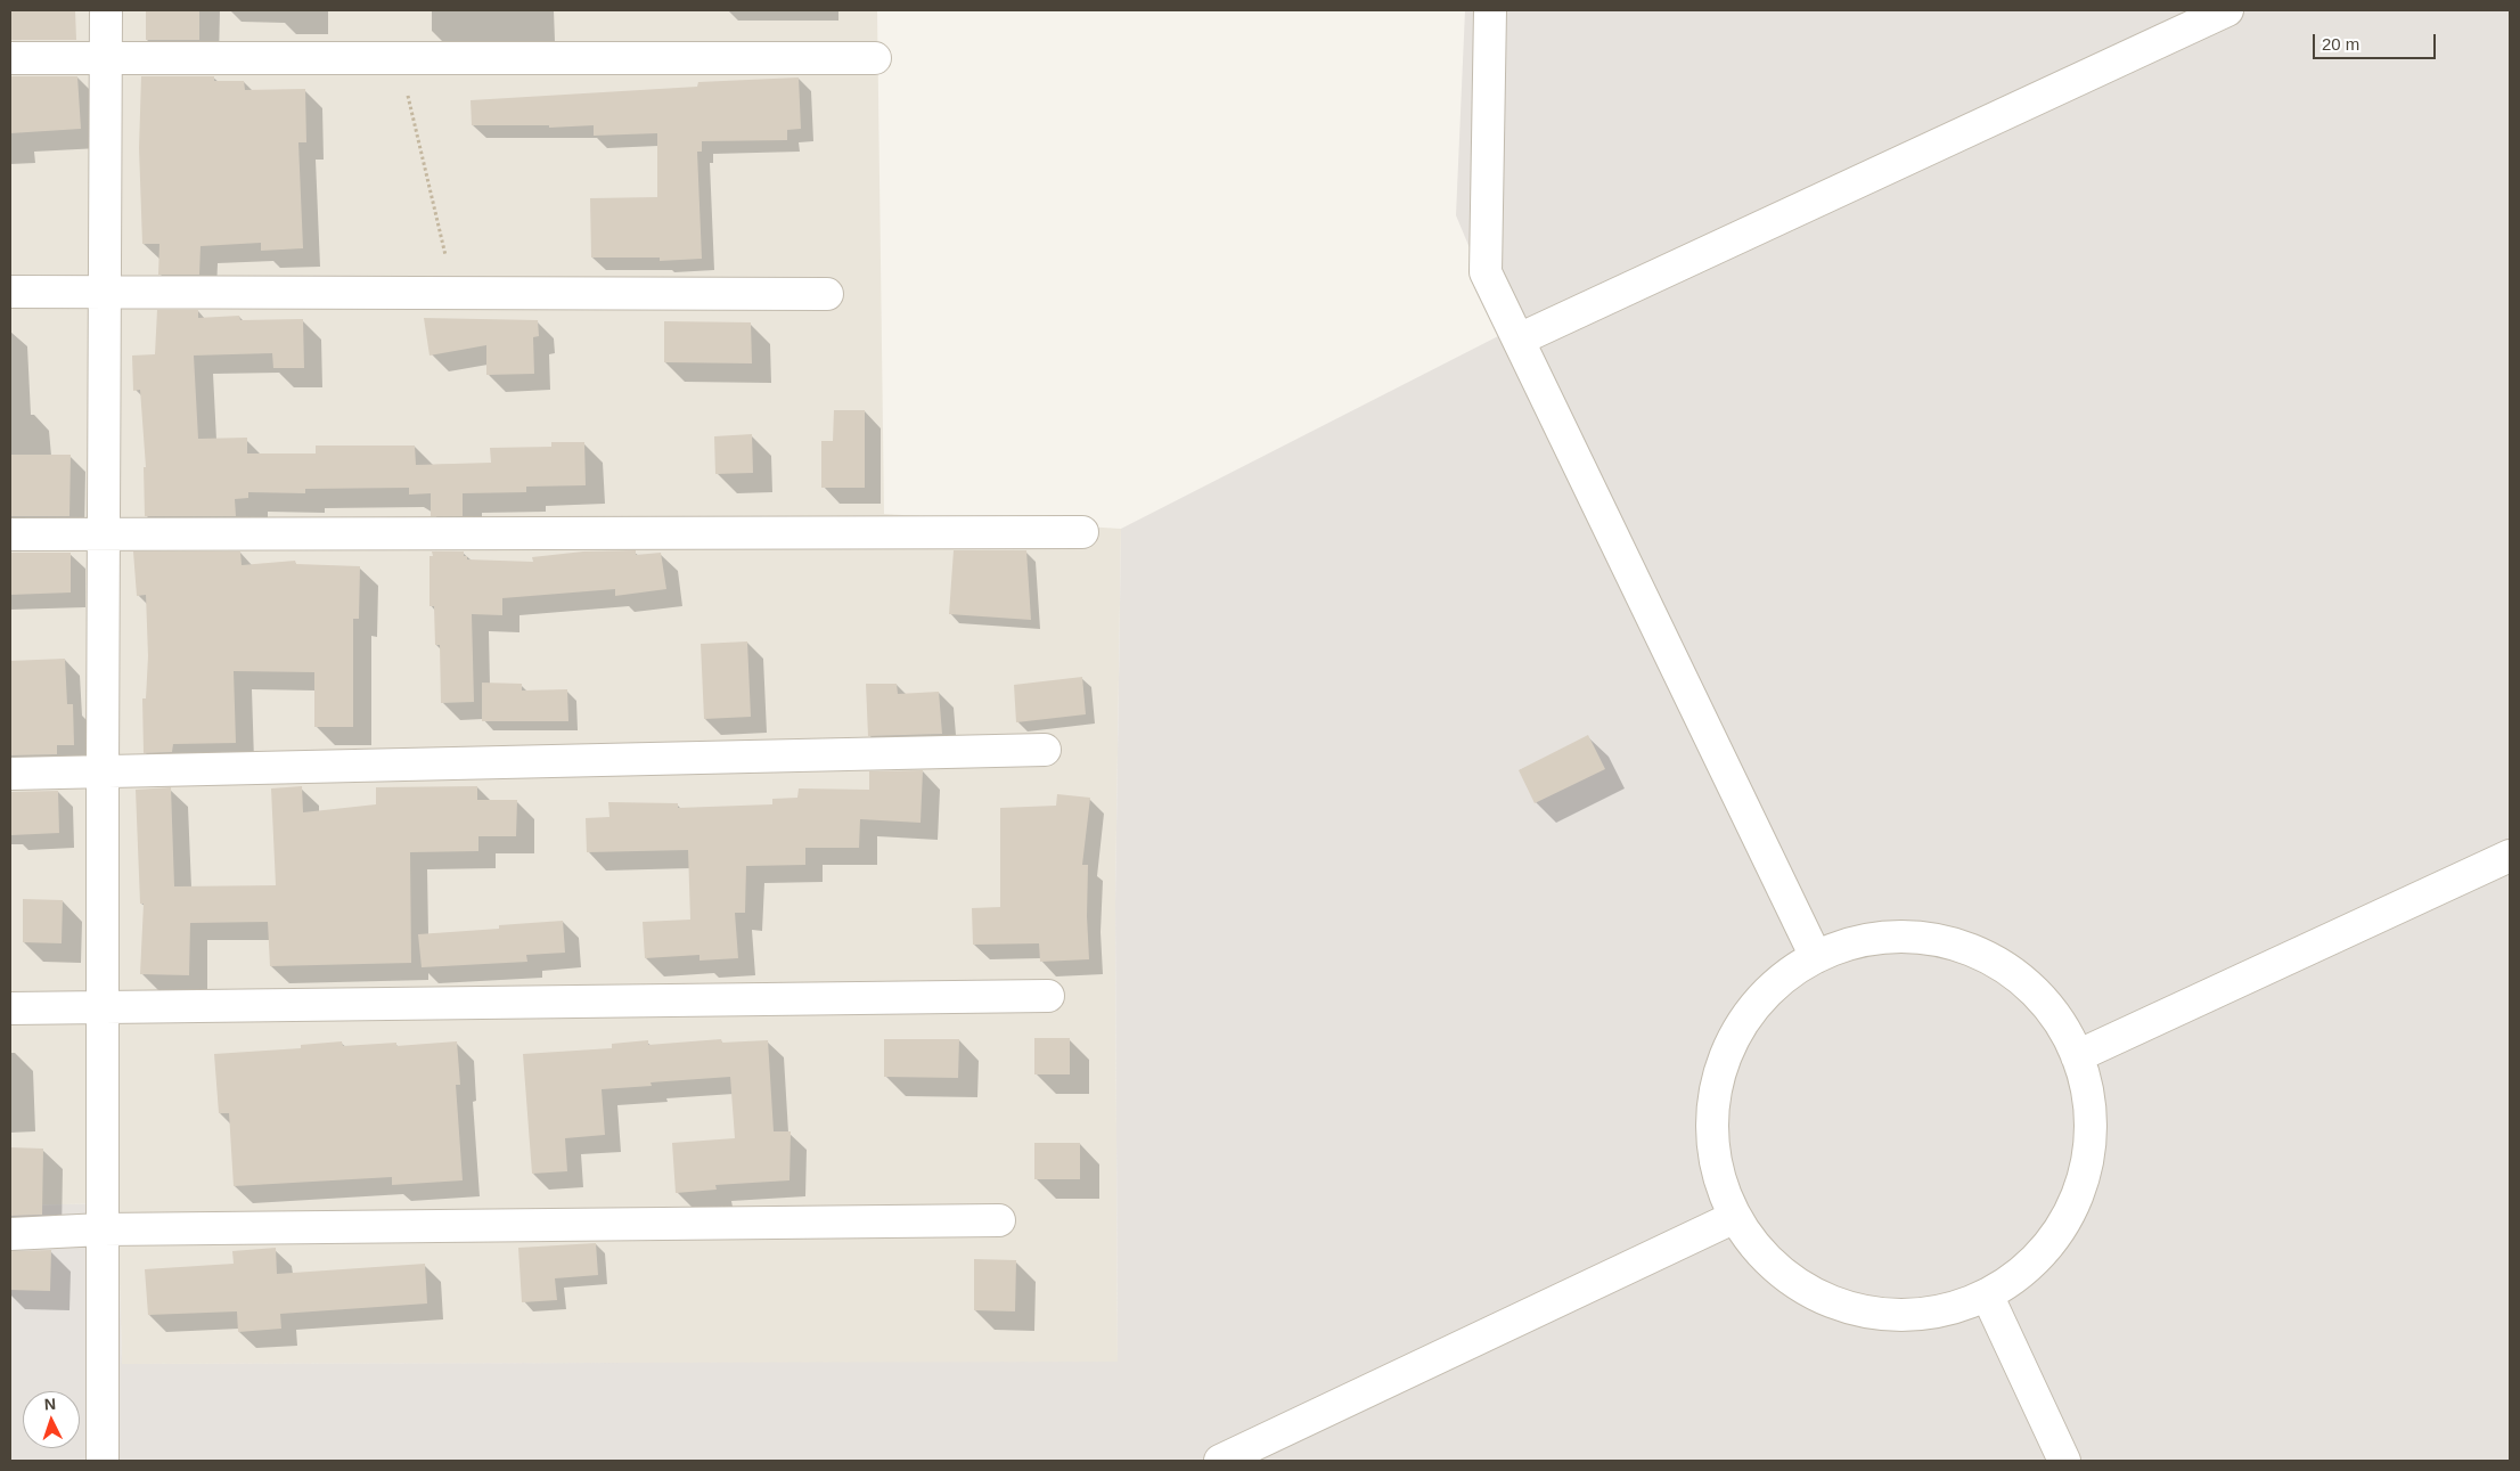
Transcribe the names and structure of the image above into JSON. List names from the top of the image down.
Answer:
{
  "scale_bar": "20 m",
  "north": "top"
}
